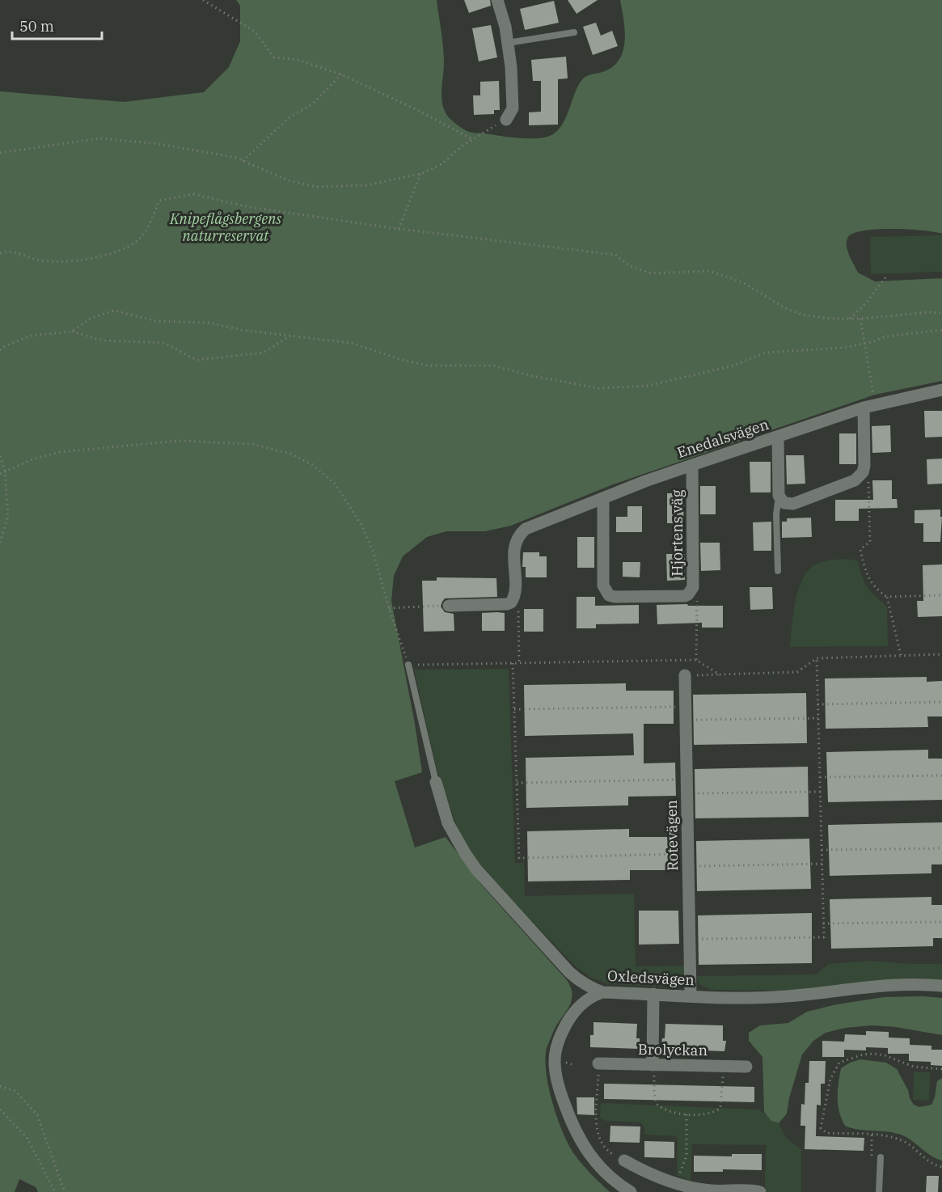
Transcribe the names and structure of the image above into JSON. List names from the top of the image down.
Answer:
{
  "streets": {
    "street": [
      "Enedalsvägen",
      "Hjortens väg",
      "Rotevägen",
      "Oxledsvägen",
      "Brolyckan"
    ]
  },
  "crossings": [
    ["Enedalsvägen", "Hjortens väg"],
    ["Rotevägen", "Oxledsvägen"]
  ],
  "parks": ["Knipeflågsbergens naturreservat"],
  "scale_bar": "50 m"
}
